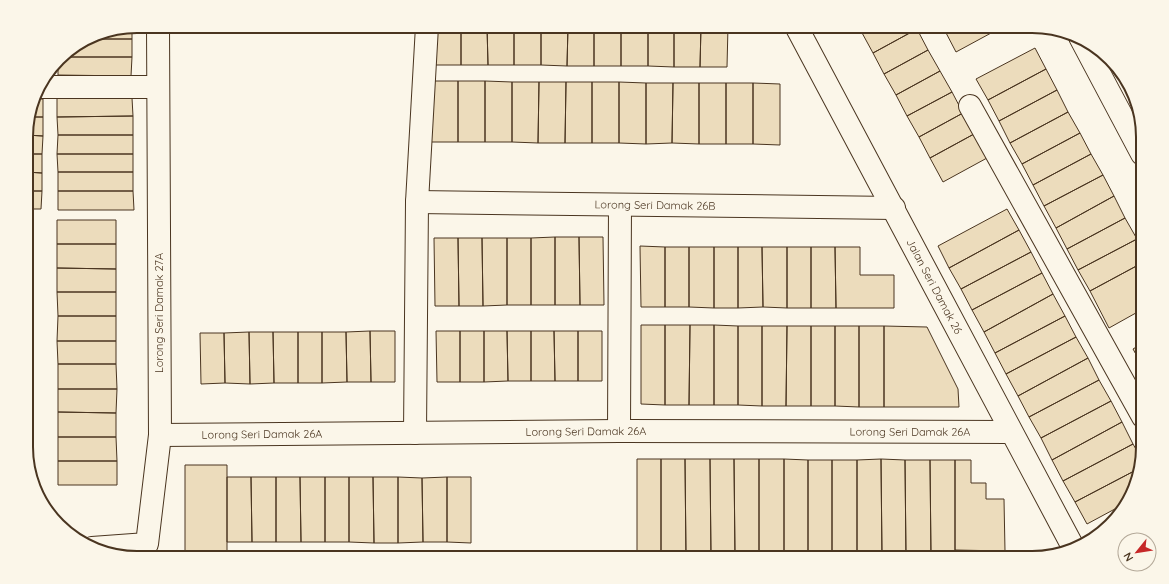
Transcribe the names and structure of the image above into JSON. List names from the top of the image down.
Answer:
{
  "streets": {
    "street": [
      "Lorong Seri Damak 26B",
      "Jalan Seri Damak 26",
      "Lorong Seri Damak 27A",
      "Lorong Seri Damak 26A"
    ]
  },
  "crossings": [
    ["Lorong Seri Damak 26B", "Jalan Seri Damak 26"],
    ["Jalan Seri Damak 26", "Lorong Seri Damak 26A"],
    ["Lorong Seri Damak 27A", "Lorong Seri Damak 26A"]
  ],
  "north": "bottom left"
}
